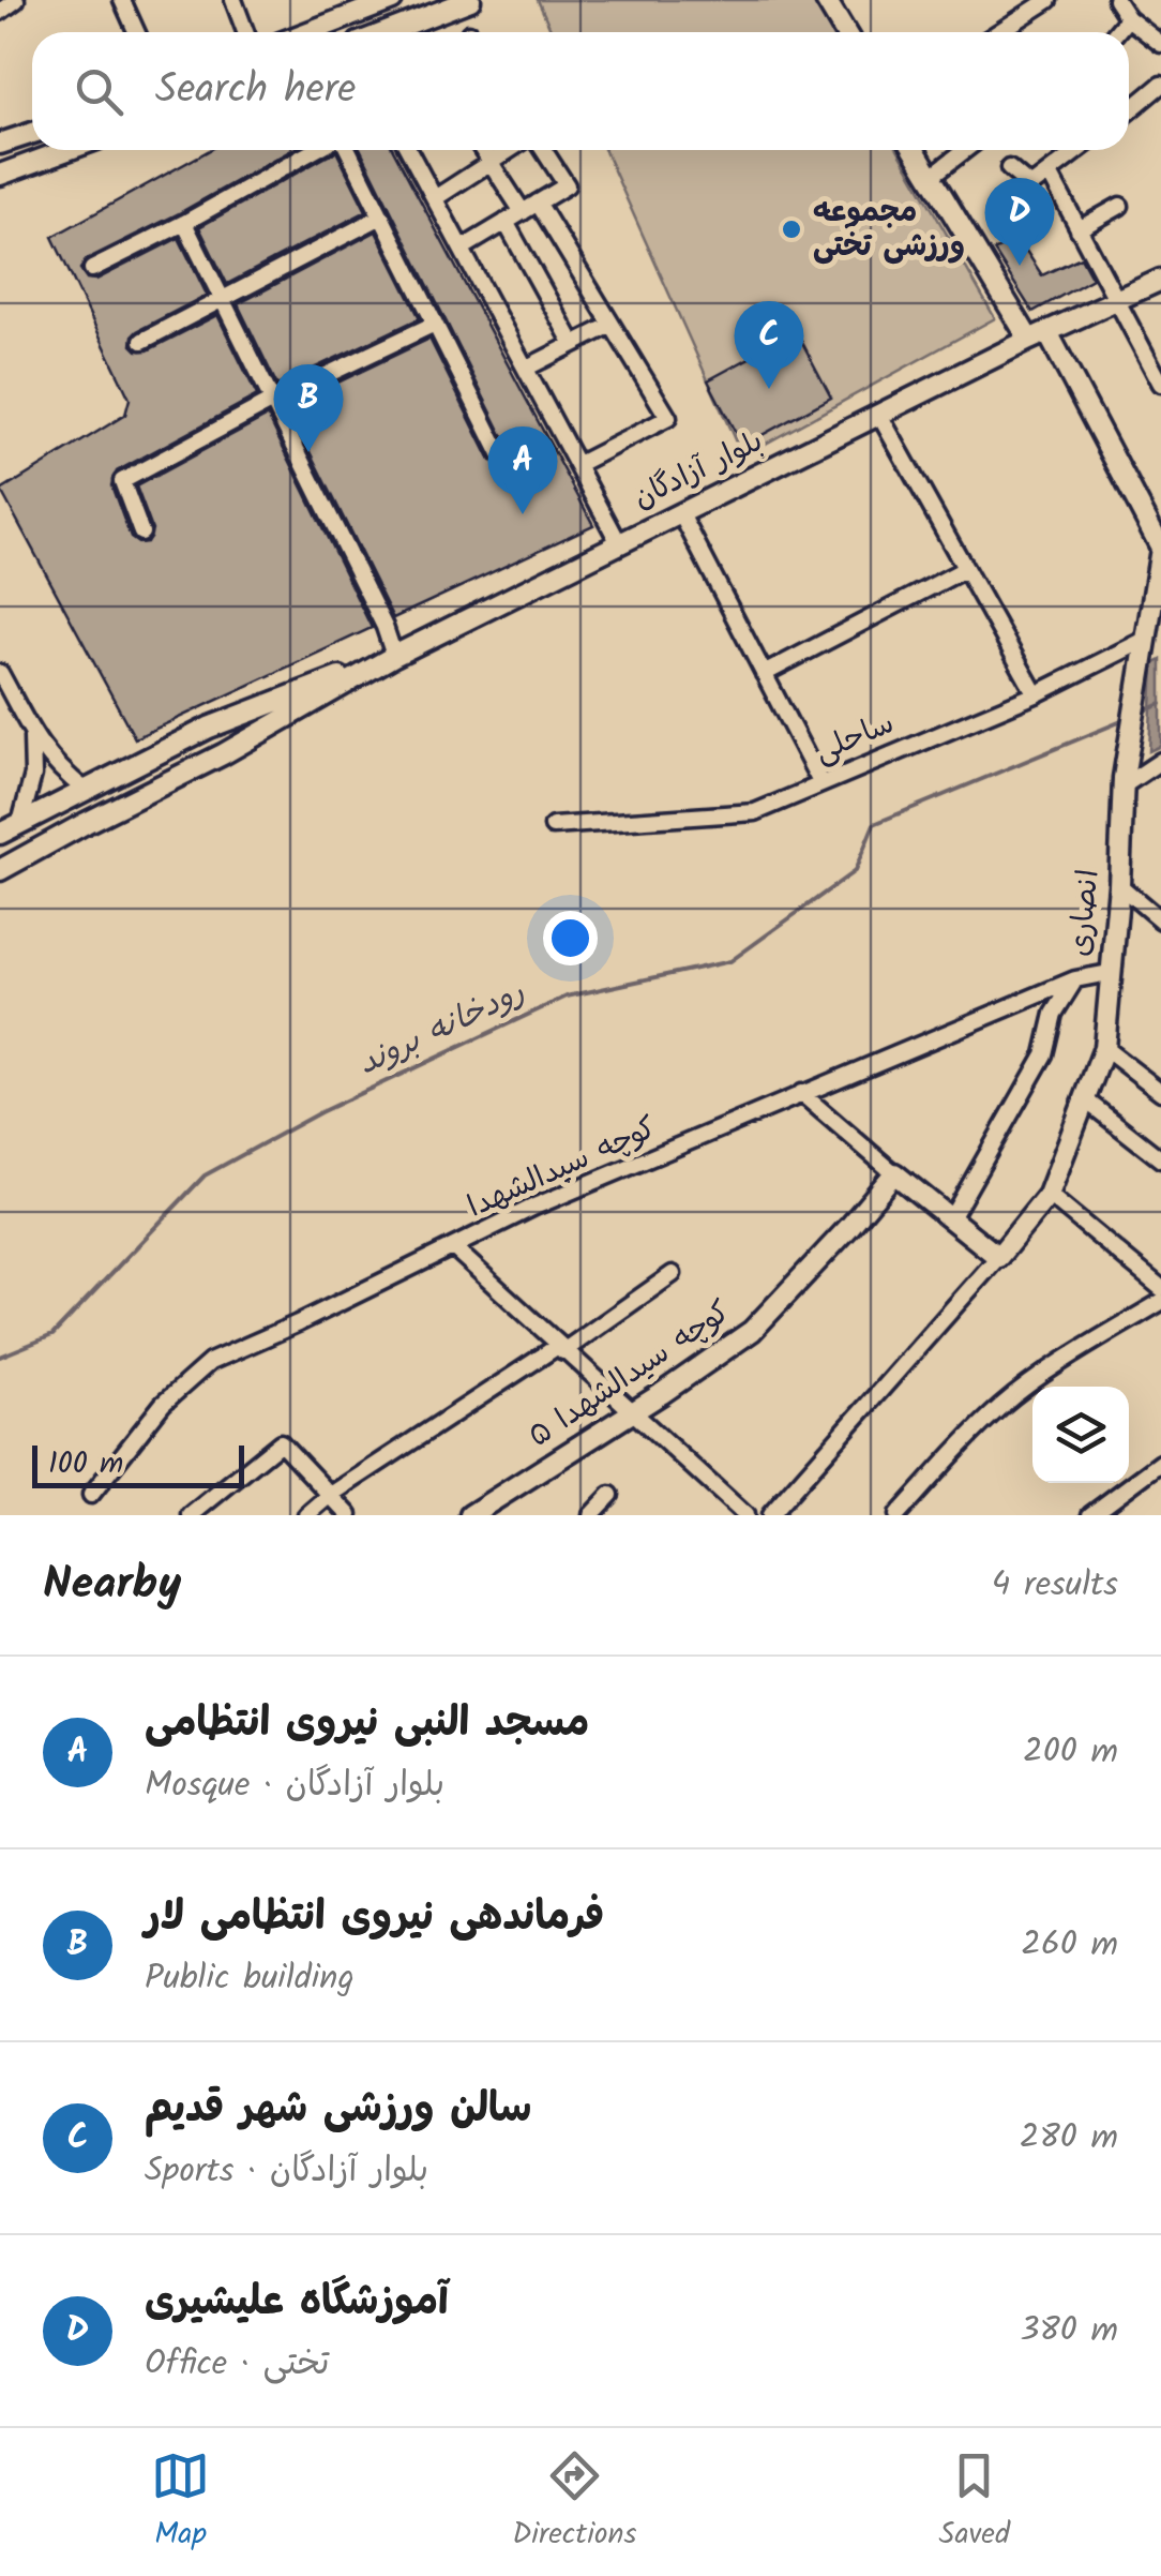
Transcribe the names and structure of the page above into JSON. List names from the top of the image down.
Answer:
{
  "streets": {
    "main road": ["بلوار آزادگان", "انصاری", "کوچه سیدالشهدا ۵"],
    "street": ["ساحلی", "کوچه سیدالشهدا"]
  },
  "crossings": [
    ["بلوار آزادگان", "انصاری"],
    ["ساحلی", "انصاری"],
    ["انصاری", "کوچه سیدالشهدا"]
  ],
  "water": ["رودخانه بروند"],
  "places": ["مجموعه ورزشی تختی"],
  "scale_bar": "100 m",
  "page": {
    "search": "Search here",
    "pins": [
      "D",
      "C",
      "B",
      "A"
    ],
    "scale": "100 m",
    "heading": ["Nearby", "4 results"],
    "list": [
      {
        "mark": "A",
        "name": "مسجد النبی نیروی انتظامی",
        "note": "Mosque · بلوار آزادگان",
        "value": "200 m"
      },
      {
        "mark": "B",
        "name": "فرماندهی نیروی انتظامی لار",
        "note": "Public building",
        "value": "260 m"
      },
      {
        "mark": "C",
        "name": "سالن ورزشی شهر قدیم",
        "note": "Sports · بلوار آزادگان",
        "value": "280 m"
      },
      {
        "mark": "D",
        "name": "آموزشگاه علیشیری",
        "note": "Office · تختی",
        "value": "380 m"
      }
    ],
    "nav": ["Map", "Directions", "Saved"]
  }
}
